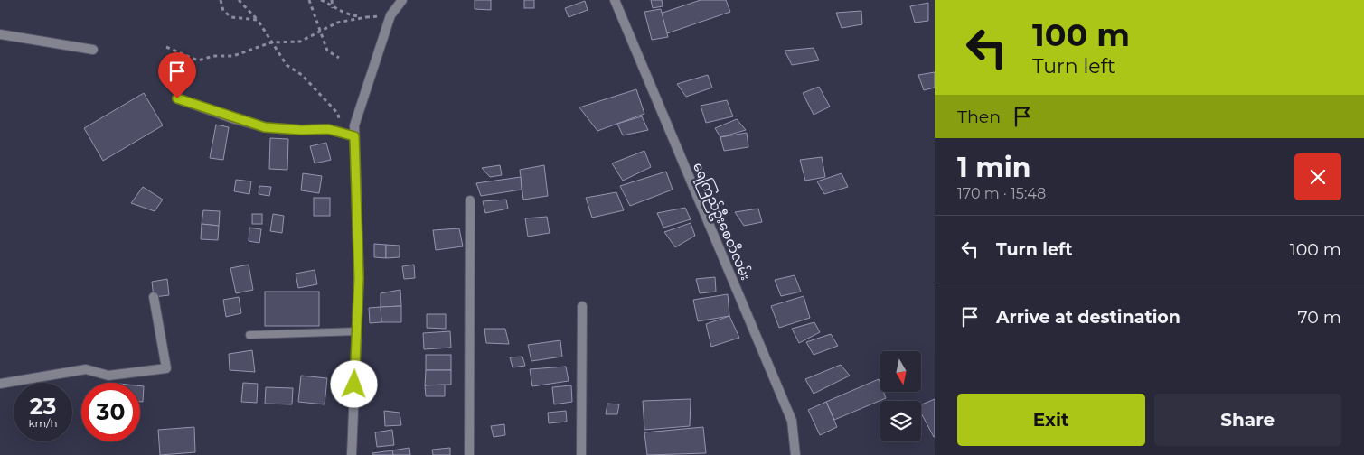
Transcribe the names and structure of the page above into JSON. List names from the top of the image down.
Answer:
{
  "streets": {
    "street": ["ရေကြည်ဦးစေတီလမ်း"]
  },
  "north": "bottom",
  "page": {
    "turn": ["100 m", "Turn left"],
    "then": "Then",
    "heading": ["1 min", "170 m · 15:48"],
    "list": [
      {
        "name": "Turn left",
        "value": "100 m"
      },
      {
        "name": "Arrive at destination",
        "value": "70 m"
      }
    ],
    "speed": "23 km/h",
    "limit": "30",
    "buttons": ["Exit", "Share"]
  }
}
